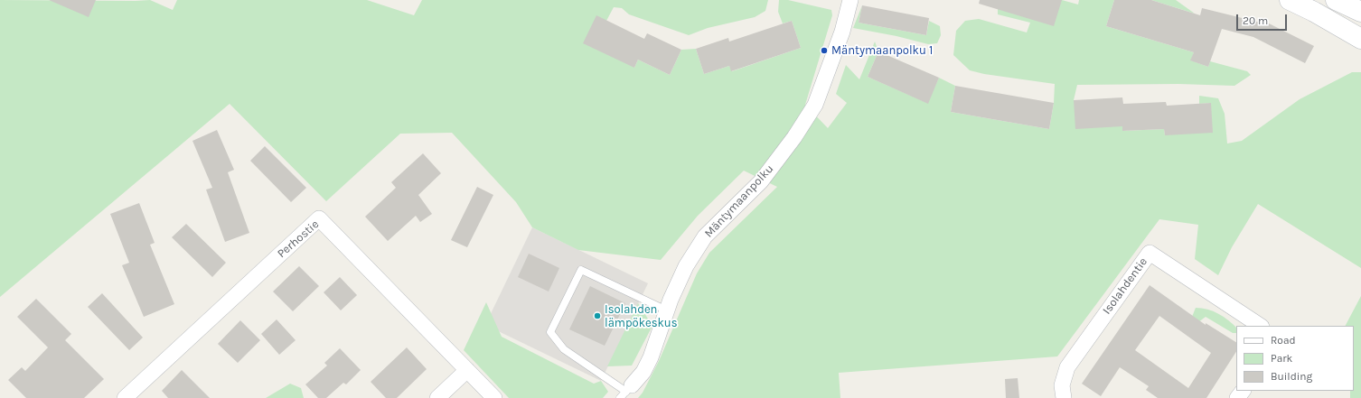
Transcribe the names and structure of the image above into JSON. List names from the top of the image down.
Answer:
{
  "streets": {
    "street": ["Mäntymaanpolku", "Perhostie", "Isolahdentie"]
  },
  "places": ["Mäntymaanpolku 1", "Isolahden lämpökeskus"],
  "legend": ["Road", "Park", "Building"],
  "scale_bar": "20 m"
}
